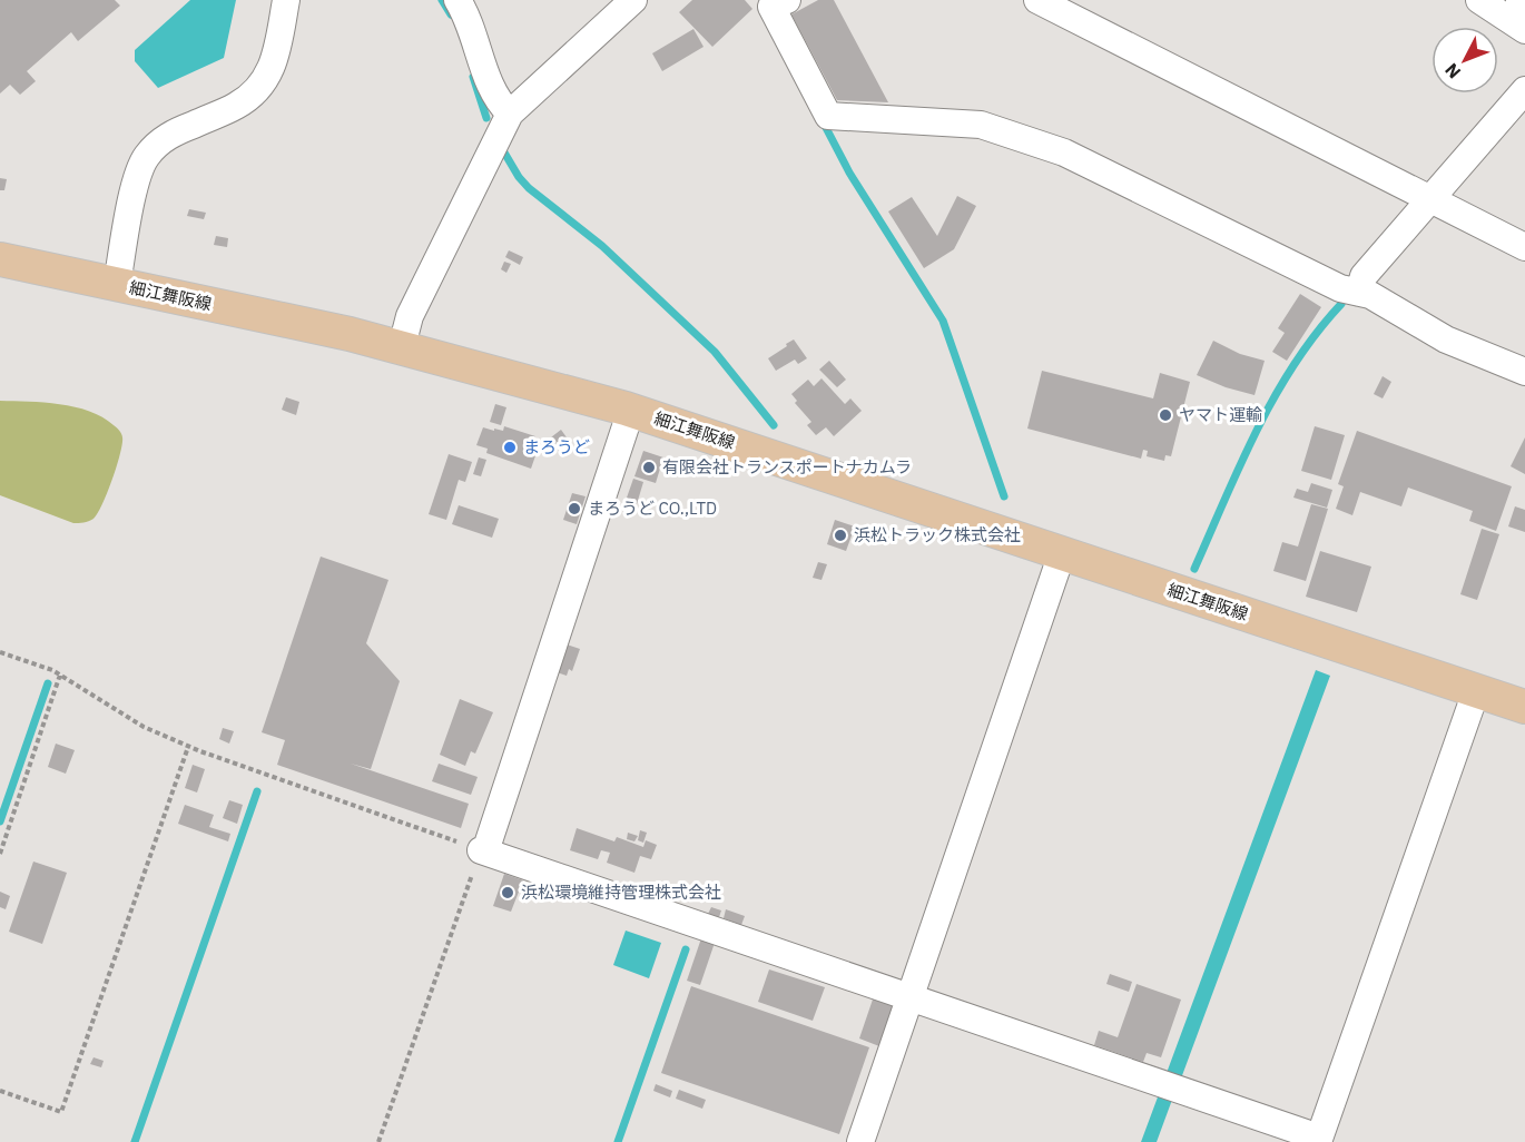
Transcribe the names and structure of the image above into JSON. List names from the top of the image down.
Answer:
{
  "streets": {
    "main road": ["細江舞阪線"]
  },
  "places": [
    "ヤマト運輸",
    "まろうど",
    "有限会社トランスポートナカムラ",
    "まろうど CO.,LTD",
    "浜松トラック株式会社",
    "浜松環境維持管理株式会社"
  ],
  "north": "bottom left"
}
